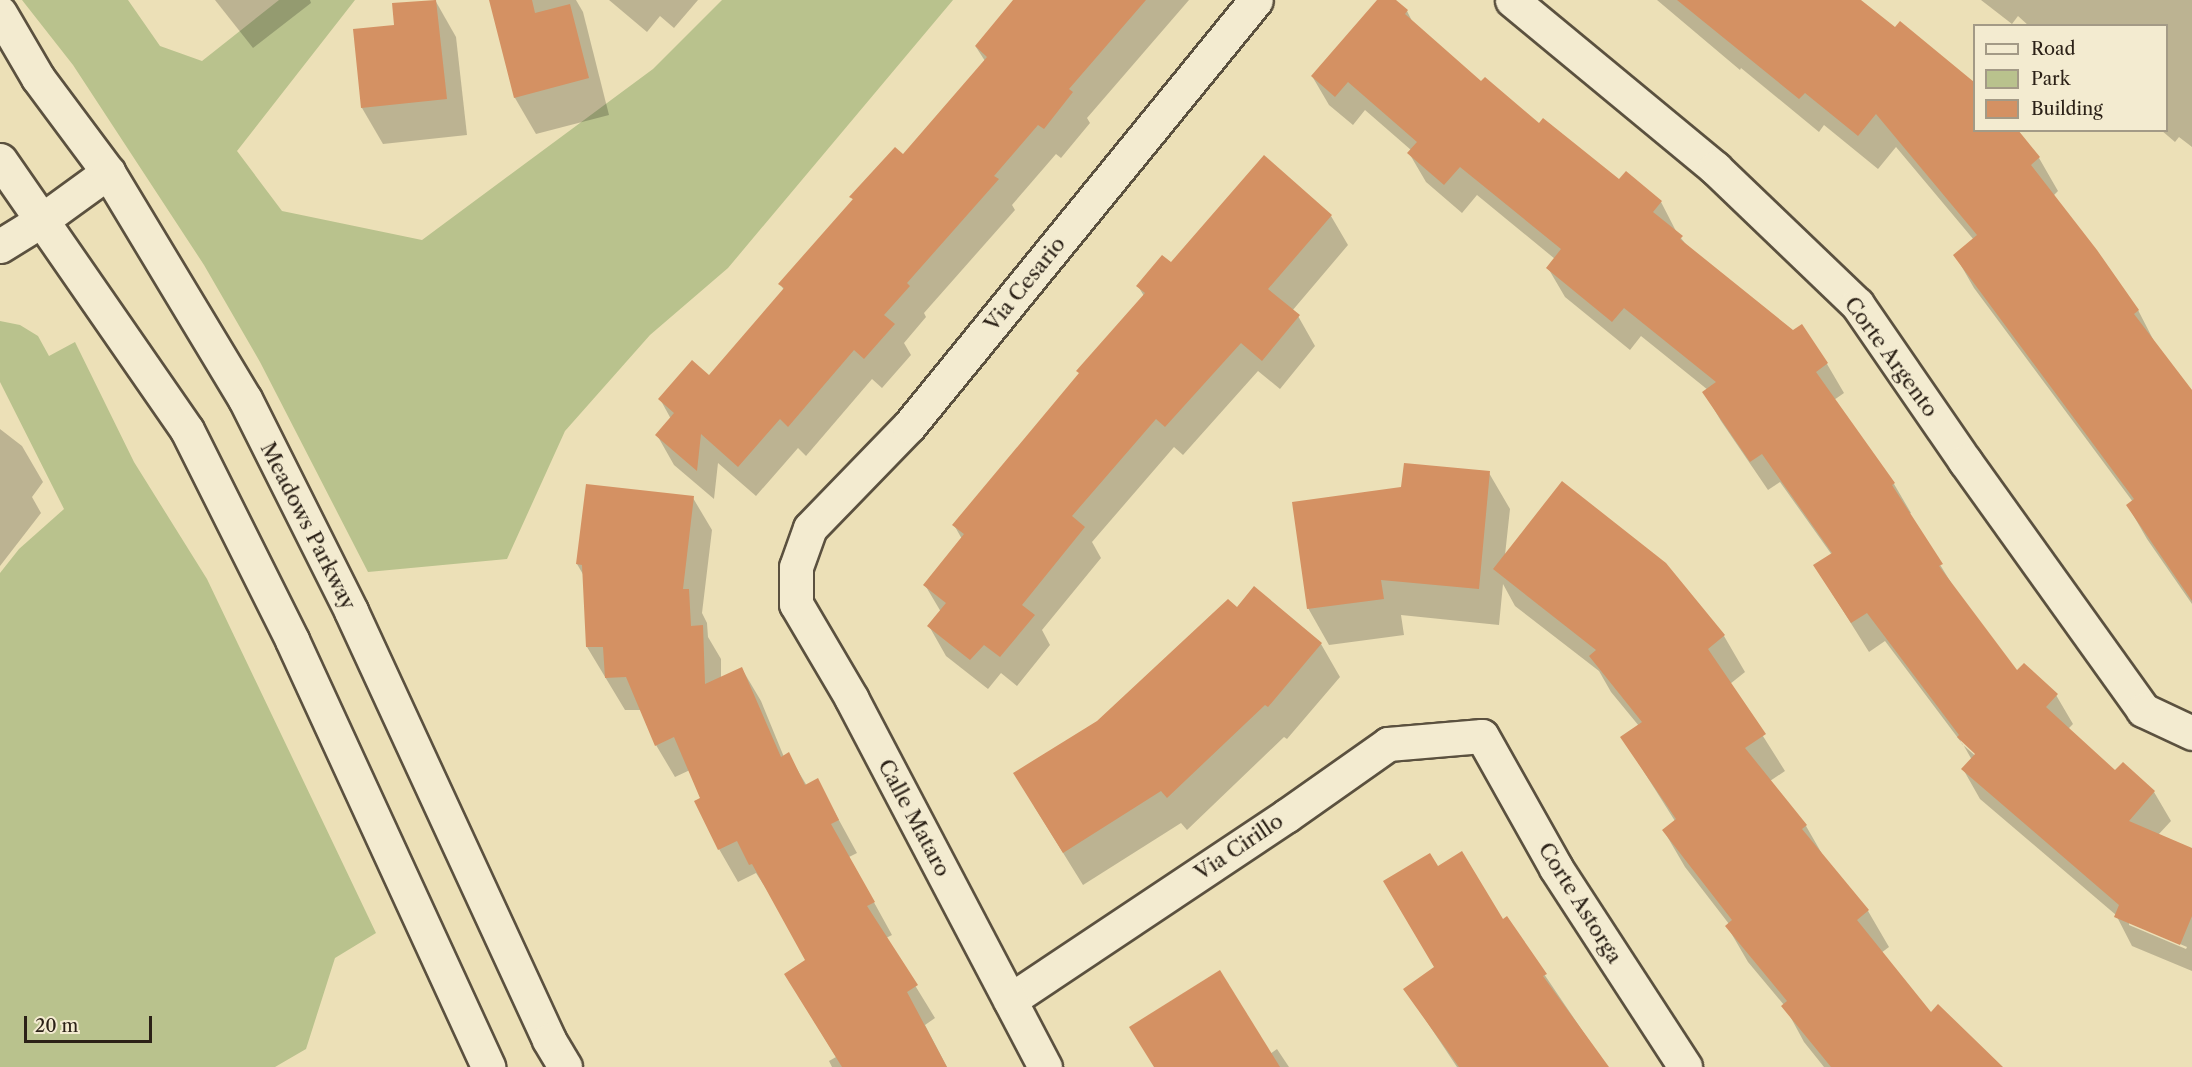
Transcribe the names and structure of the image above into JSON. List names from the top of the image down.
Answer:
{
  "streets": {
    "street": [
      "Via Cesario",
      "Corte Argento",
      "Meadows Parkway",
      "Calle Mataro",
      "Via Cirillo",
      "Corte Astorga"
    ]
  },
  "crossings": [
    ["Via Cesario", "Calle Mataro"],
    ["Calle Mataro", "Via Cirillo"],
    ["Via Cirillo", "Corte Astorga"]
  ],
  "legend": ["Road", "Park", "Building"],
  "scale_bar": "20 m"
}
